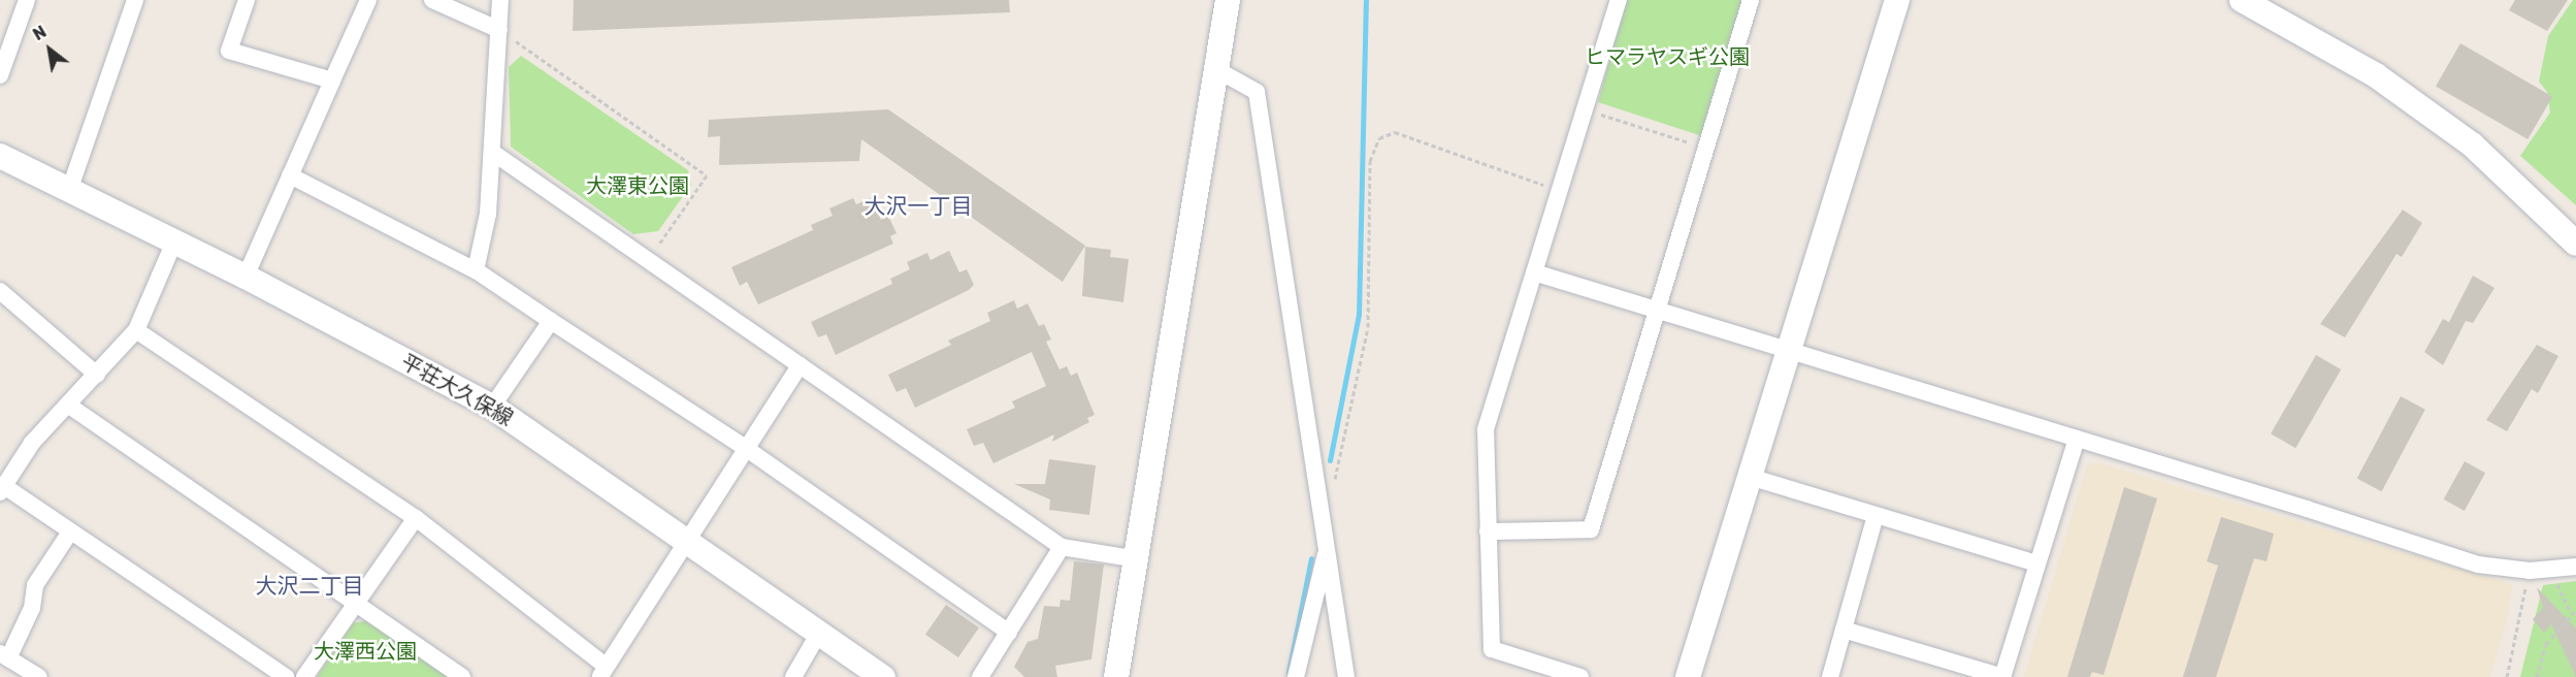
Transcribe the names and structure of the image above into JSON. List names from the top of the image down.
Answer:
{
  "streets": {
    "main road": ["平荘大久保線"]
  },
  "districts": ["大沢一丁目", "大沢二丁目"],
  "parks": ["ヒマラヤスギ公園", "大澤東公園", "大澤西公園"],
  "north": "top left"
}
